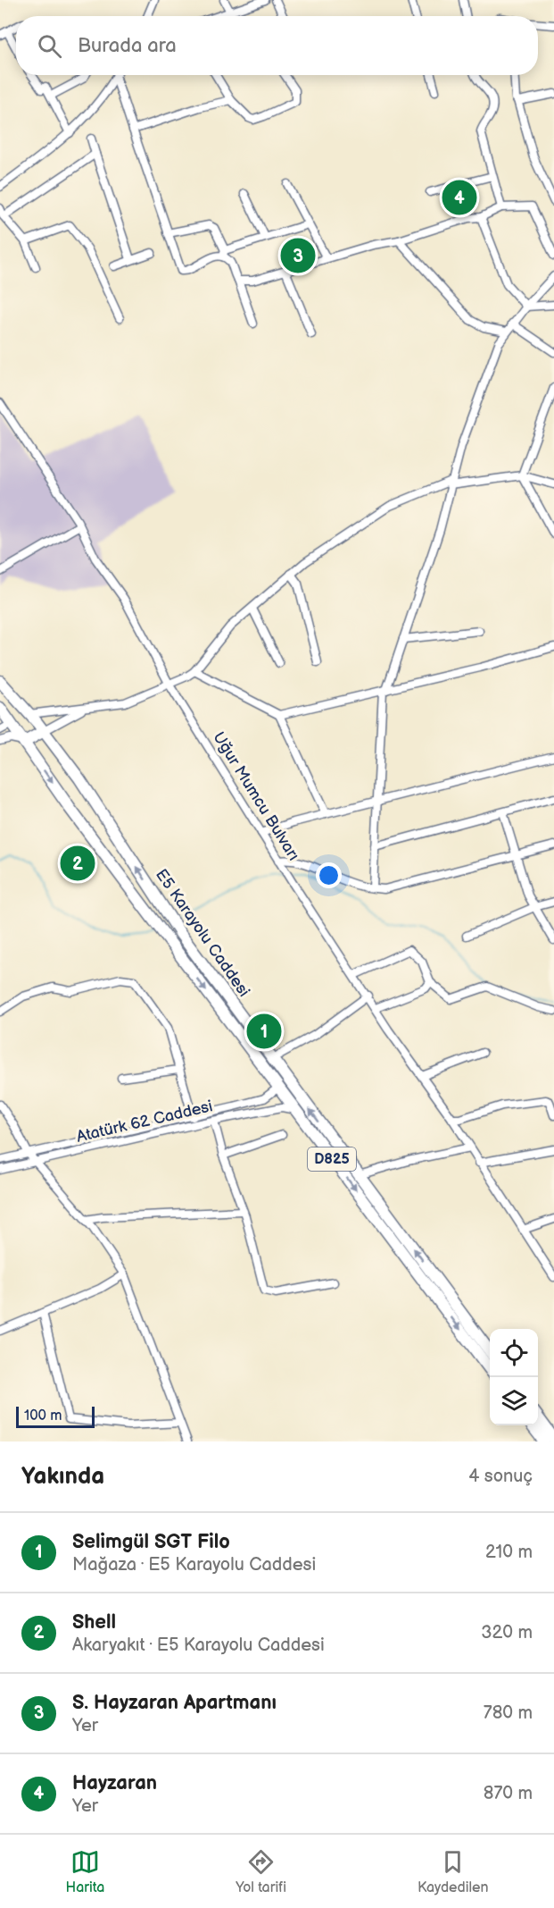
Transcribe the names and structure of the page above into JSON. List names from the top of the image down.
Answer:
{
  "streets": {
    "highway": ["E5 Karayolu Caddesi", "D825"],
    "street": ["Uğur Mumcu Bulvarı", "Atatürk 62 Caddesi"]
  },
  "crossings": [
    ["E5 Karayolu Caddesi", "Atatürk 62 Caddesi"]
  ],
  "scale_bar": "100 m",
  "page": {
    "search": "Burada ara",
    "pins": [
      "4",
      "3",
      "2",
      "1"
    ],
    "scale": "100 m",
    "heading": ["Yakında", "4 sonuç"],
    "list": [
      {
        "mark": "1",
        "name": "Selimgül SGT Filo",
        "note": "Mağaza · E5 Karayolu Caddesi",
        "value": "210 m"
      },
      {
        "mark": "2",
        "name": "Shell",
        "note": "Akaryakıt · E5 Karayolu Caddesi",
        "value": "320 m"
      },
      {
        "mark": "3",
        "name": "S. Hayzaran Apartmanı",
        "note": "Yer",
        "value": "780 m"
      },
      {
        "mark": "4",
        "name": "Hayzaran",
        "note": "Yer",
        "value": "870 m"
      }
    ],
    "nav": ["Harita", "Yol tarifi", "Kaydedilen"]
  }
}
